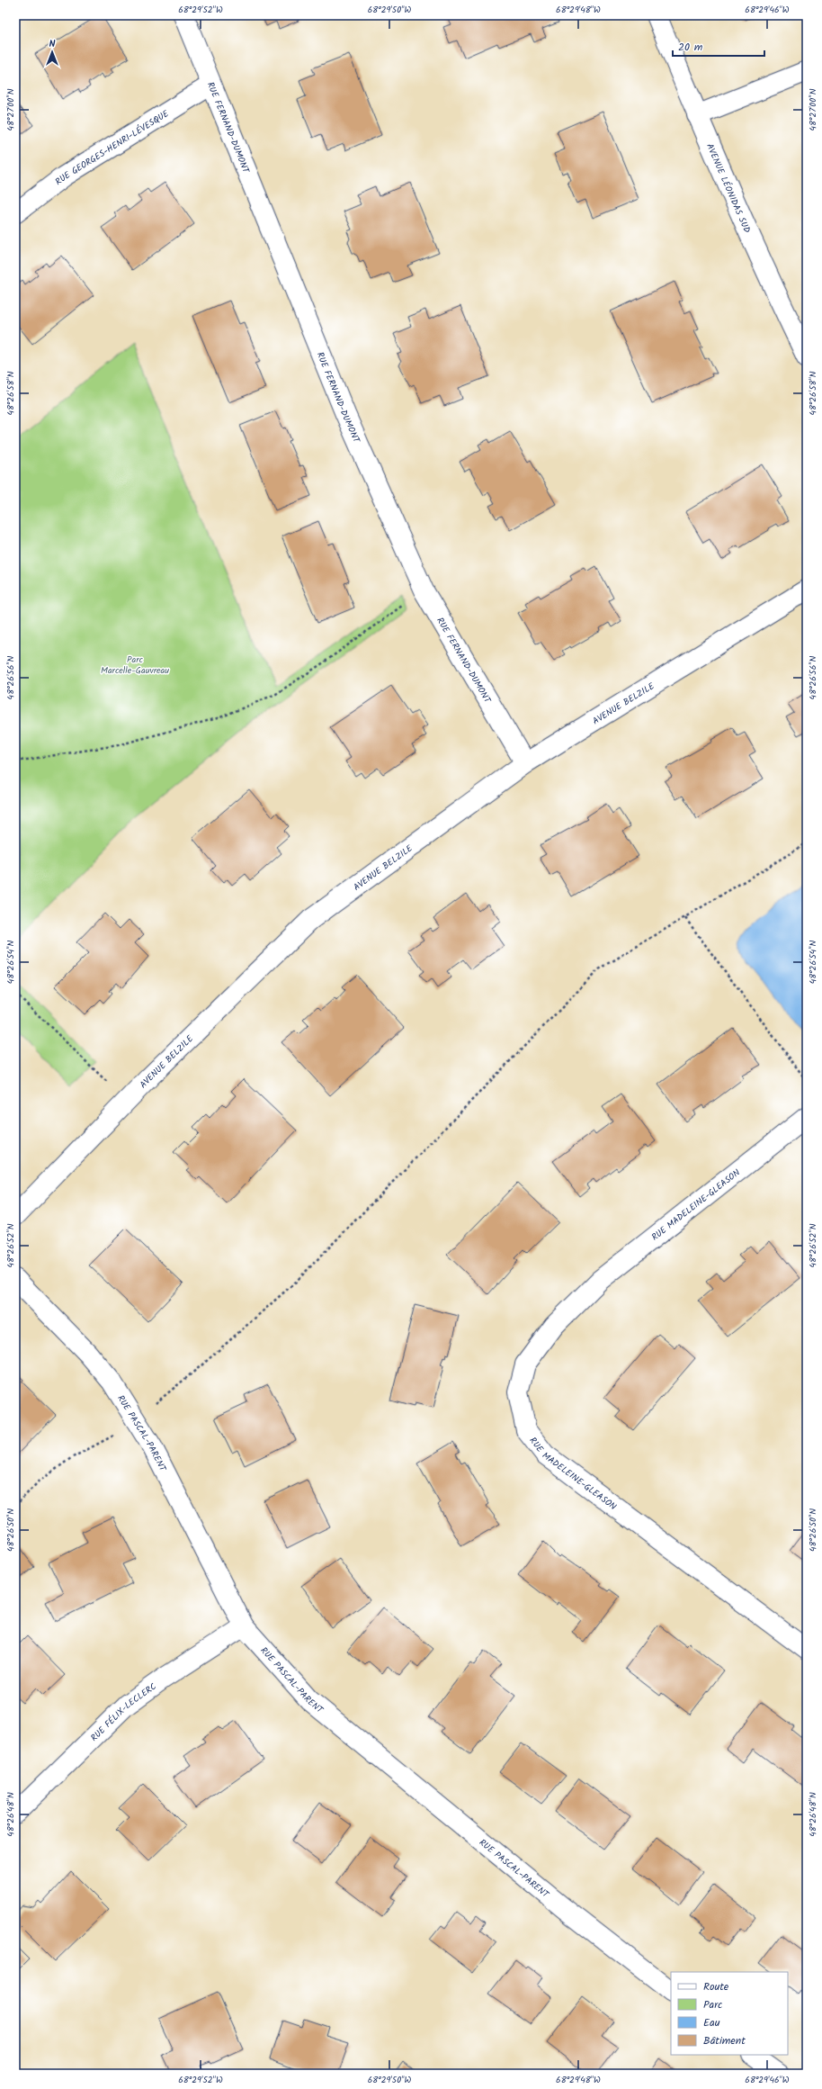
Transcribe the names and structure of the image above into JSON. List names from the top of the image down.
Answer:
{
  "streets": {
    "street": [
      "RUE FERNAND-DUMONT",
      "RUE GEORGES-HENRI-LÉVESQUE",
      "AVENUE LÉONIDAS SUD",
      "AVENUE BELZILE",
      "RUE MADELEINE-GLEASON",
      "RUE PASCAL-PARENT",
      "RUE FÉLIX-LECLERC"
    ]
  },
  "crossings": [
    ["RUE FERNAND-DUMONT", "RUE GEORGES-HENRI-LÉVESQUE"],
    ["RUE FERNAND-DUMONT", "AVENUE BELZILE"],
    ["RUE PASCAL-PARENT", "RUE FÉLIX-LECLERC"]
  ],
  "parks": ["Parc Marcelle-Gauvreau"],
  "legend": [
    "Route",
    "Parc",
    "Eau",
    "Bâtiment"
  ],
  "scale_bar": "20 m",
  "north": "top",
  "coordinates": [
    "68°29'52\"W",
    "68°29'50\"W",
    "68°29'48\"W",
    "68°29'46\"W",
    "48°27'00\"N",
    "48°26'58\"N",
    "48°26'56\"N",
    "48°26'54\"N",
    "48°26'52\"N",
    "48°26'50\"N",
    "48°26'48\"N"
  ]
}
